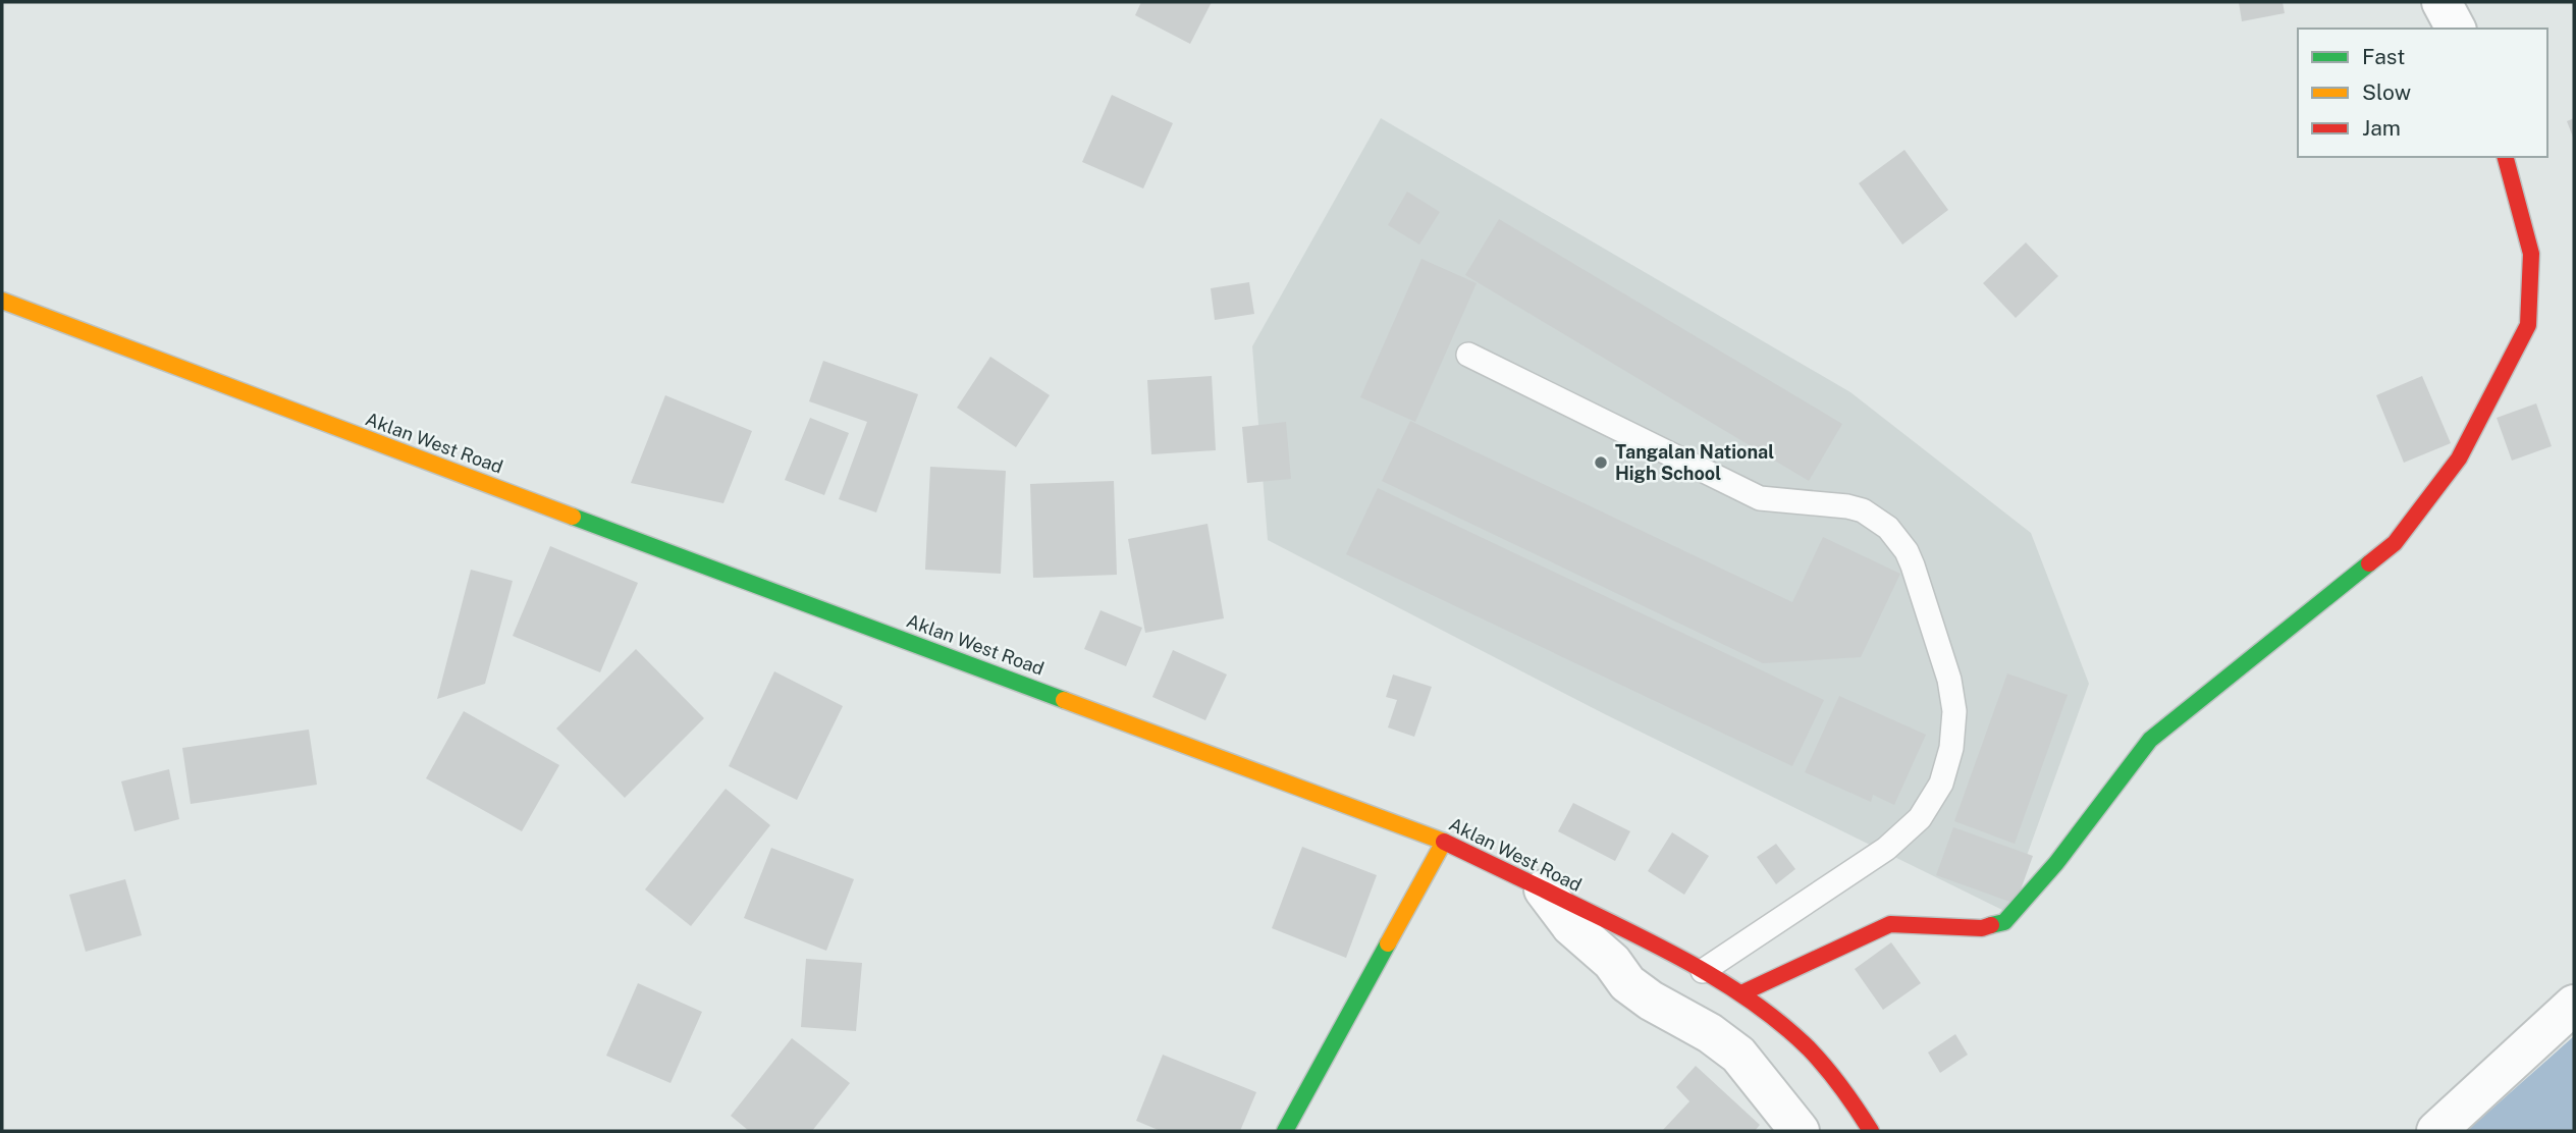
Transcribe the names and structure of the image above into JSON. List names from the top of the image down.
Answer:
{
  "streets": {
    "main road": ["Aklan West Road"]
  },
  "places": ["Tangalan National High School"],
  "legend": ["Fast", "Slow", "Jam"]
}
